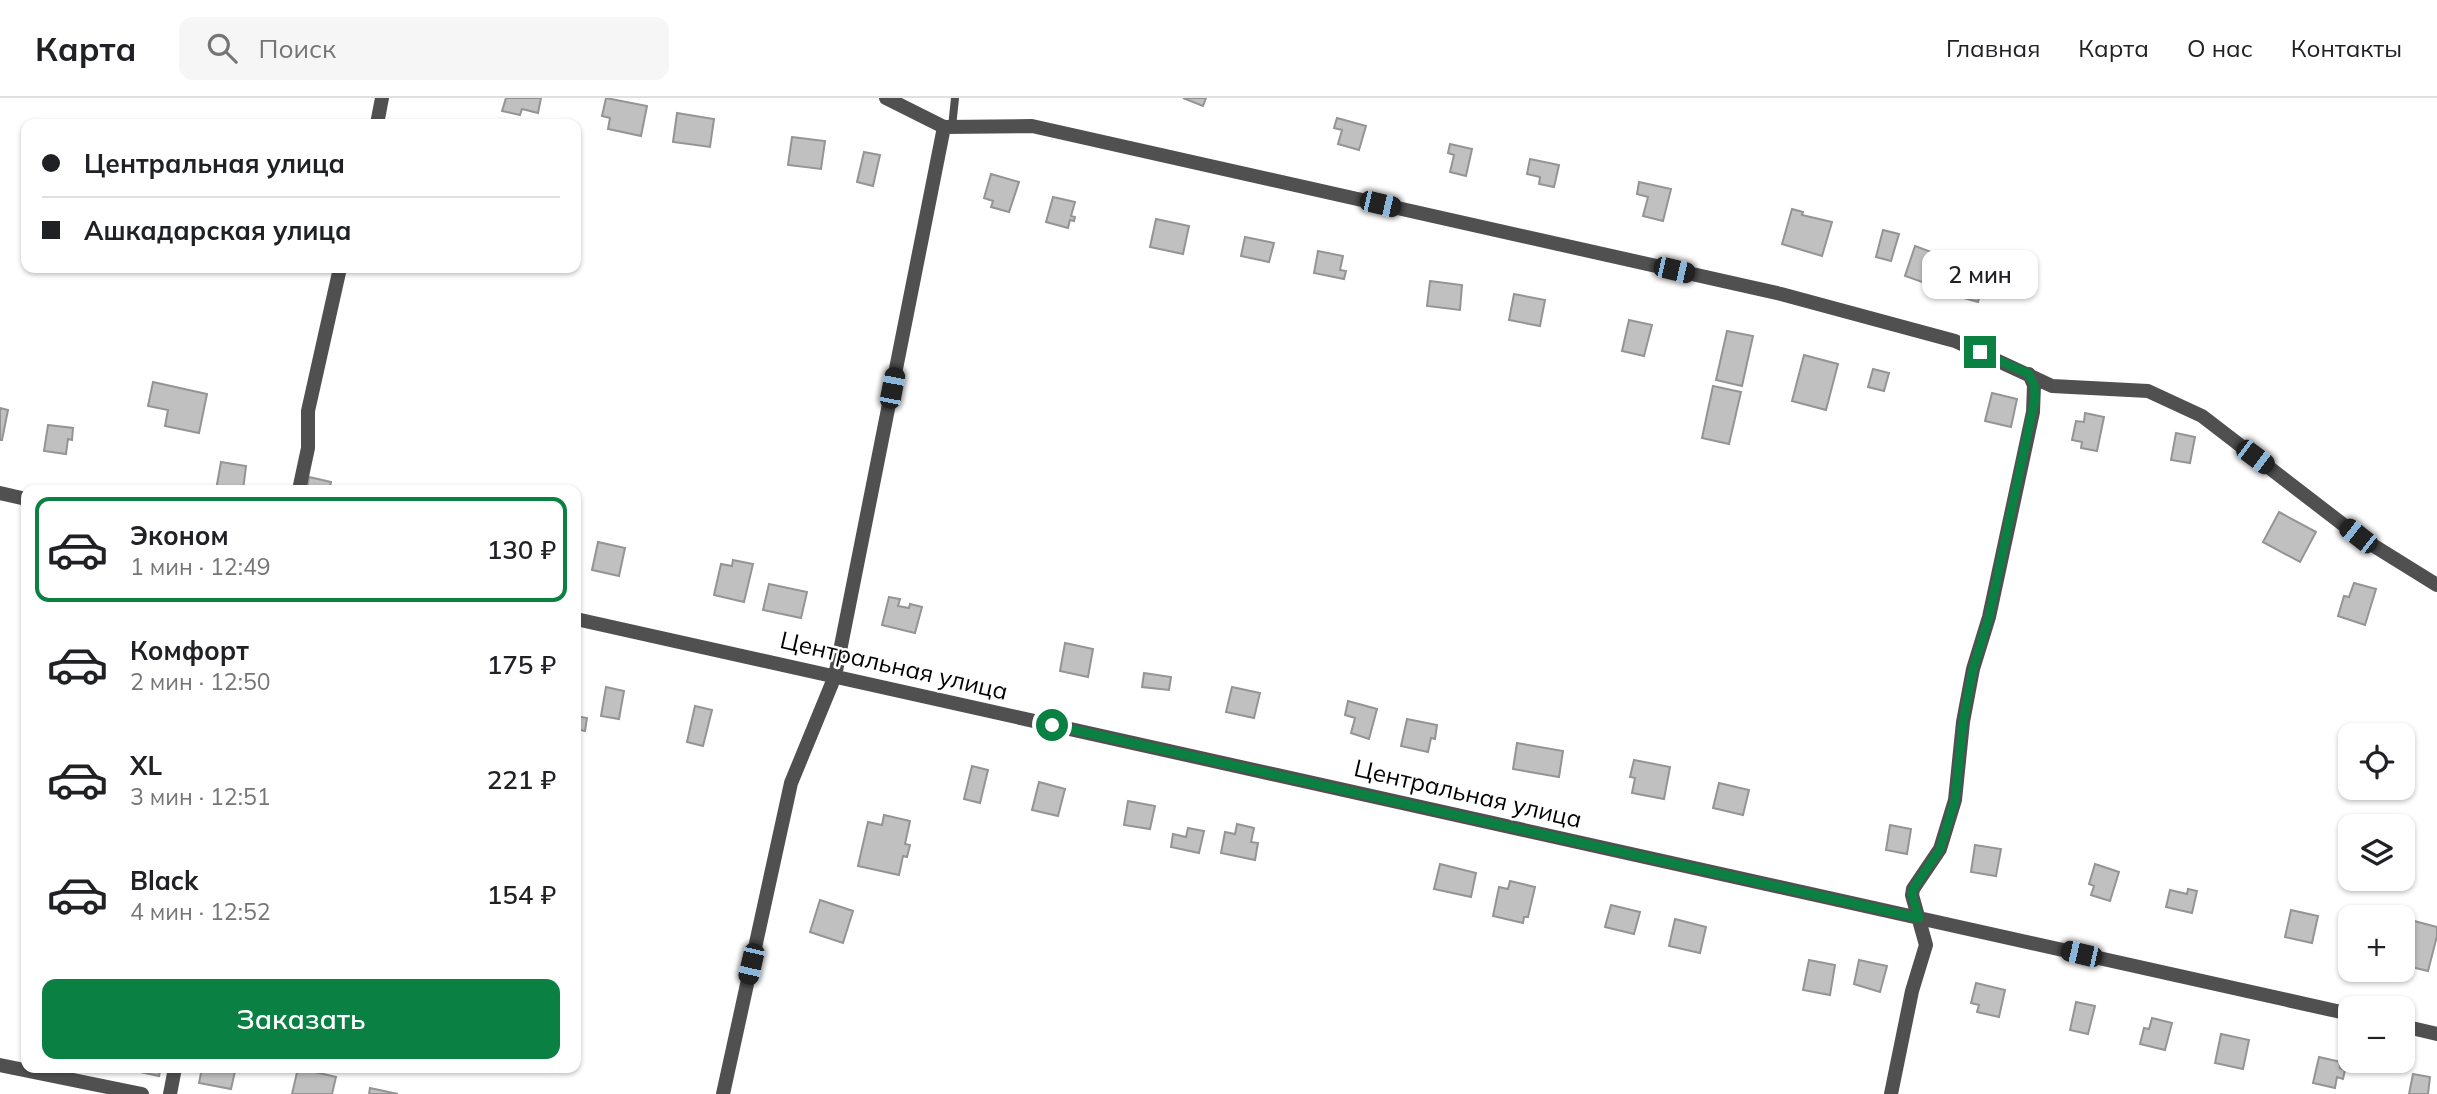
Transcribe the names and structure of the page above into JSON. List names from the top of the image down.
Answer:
{
  "streets": {
    "street": ["Центральная улица"]
  },
  "page": {
    "header": "Карта",
    "search": "Поиск",
    "nav": [
      "Главная",
      "Карта",
      "О нас",
      "Контакты"
    ],
    "banner": ["Центральная улица", "Ашкадарская улица"],
    "bubble": "2 мин",
    "list": [
      {
        "name": "Эконом",
        "note": "1 мин · 12:49",
        "value": "130 ₽"
      },
      {
        "name": "Комфорт",
        "note": "2 мин · 12:50",
        "value": "175 ₽"
      },
      {
        "name": "XL",
        "note": "3 мин · 12:51",
        "value": "221 ₽"
      },
      {
        "name": "Black",
        "note": "4 мин · 12:52",
        "value": "154 ₽"
      }
    ],
    "map_buttons": ["+", "−"],
    "buttons": "Заказать"
  }
}
